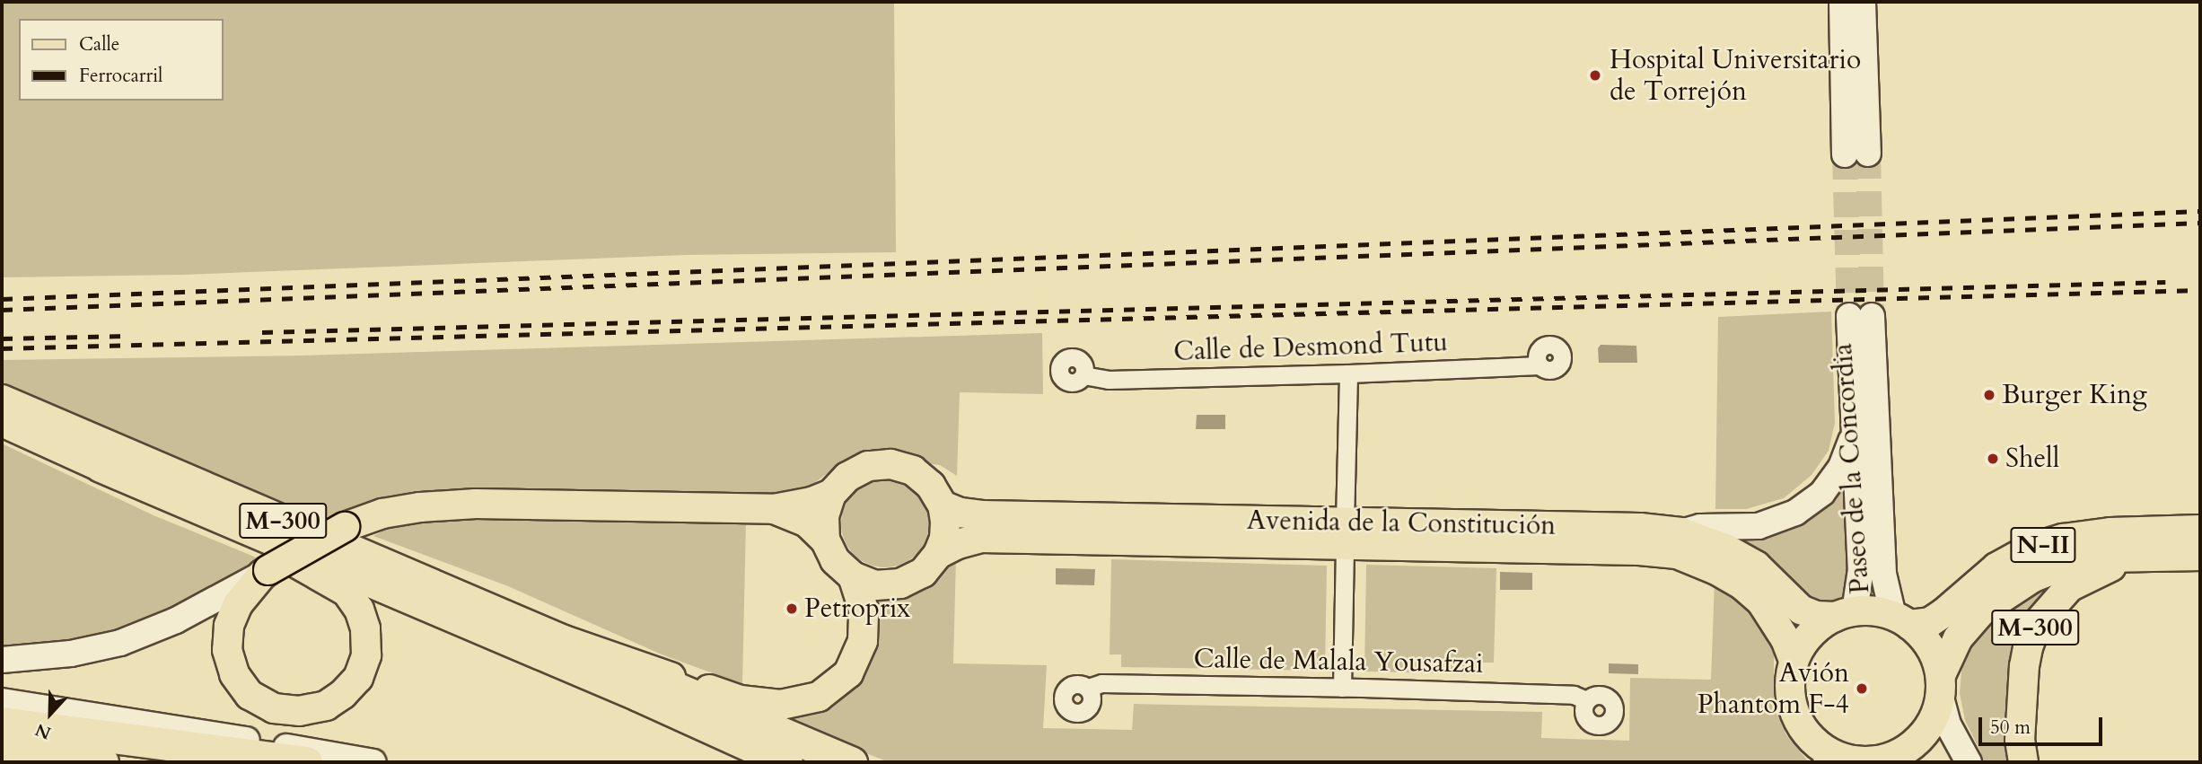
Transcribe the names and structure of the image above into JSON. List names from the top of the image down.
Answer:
{
  "streets": {
    "highway": ["M-300"],
    "main road": ["Avenida de la Constitución", "N-II"],
    "street": ["Calle de Desmond Tutu", "Paseo de la Concordia", "Calle de Malala Yousafzai"]
  },
  "crossings": [
    ["Paseo de la Concordia", "Avenida de la Constitución"],
    ["Paseo de la Concordia", "N-II"],
    ["M-300", "N-II"],
    ["Avenida de la Constitución", "N-II"]
  ],
  "places": [
    "Hospital Universitario de Torrejón",
    "Burger King",
    "Shell",
    "Petroprix",
    "Avión Phantom F-4"
  ],
  "legend": ["Calle", "Ferrocarril"],
  "scale_bar": "50 m",
  "north": "bottom"
}
